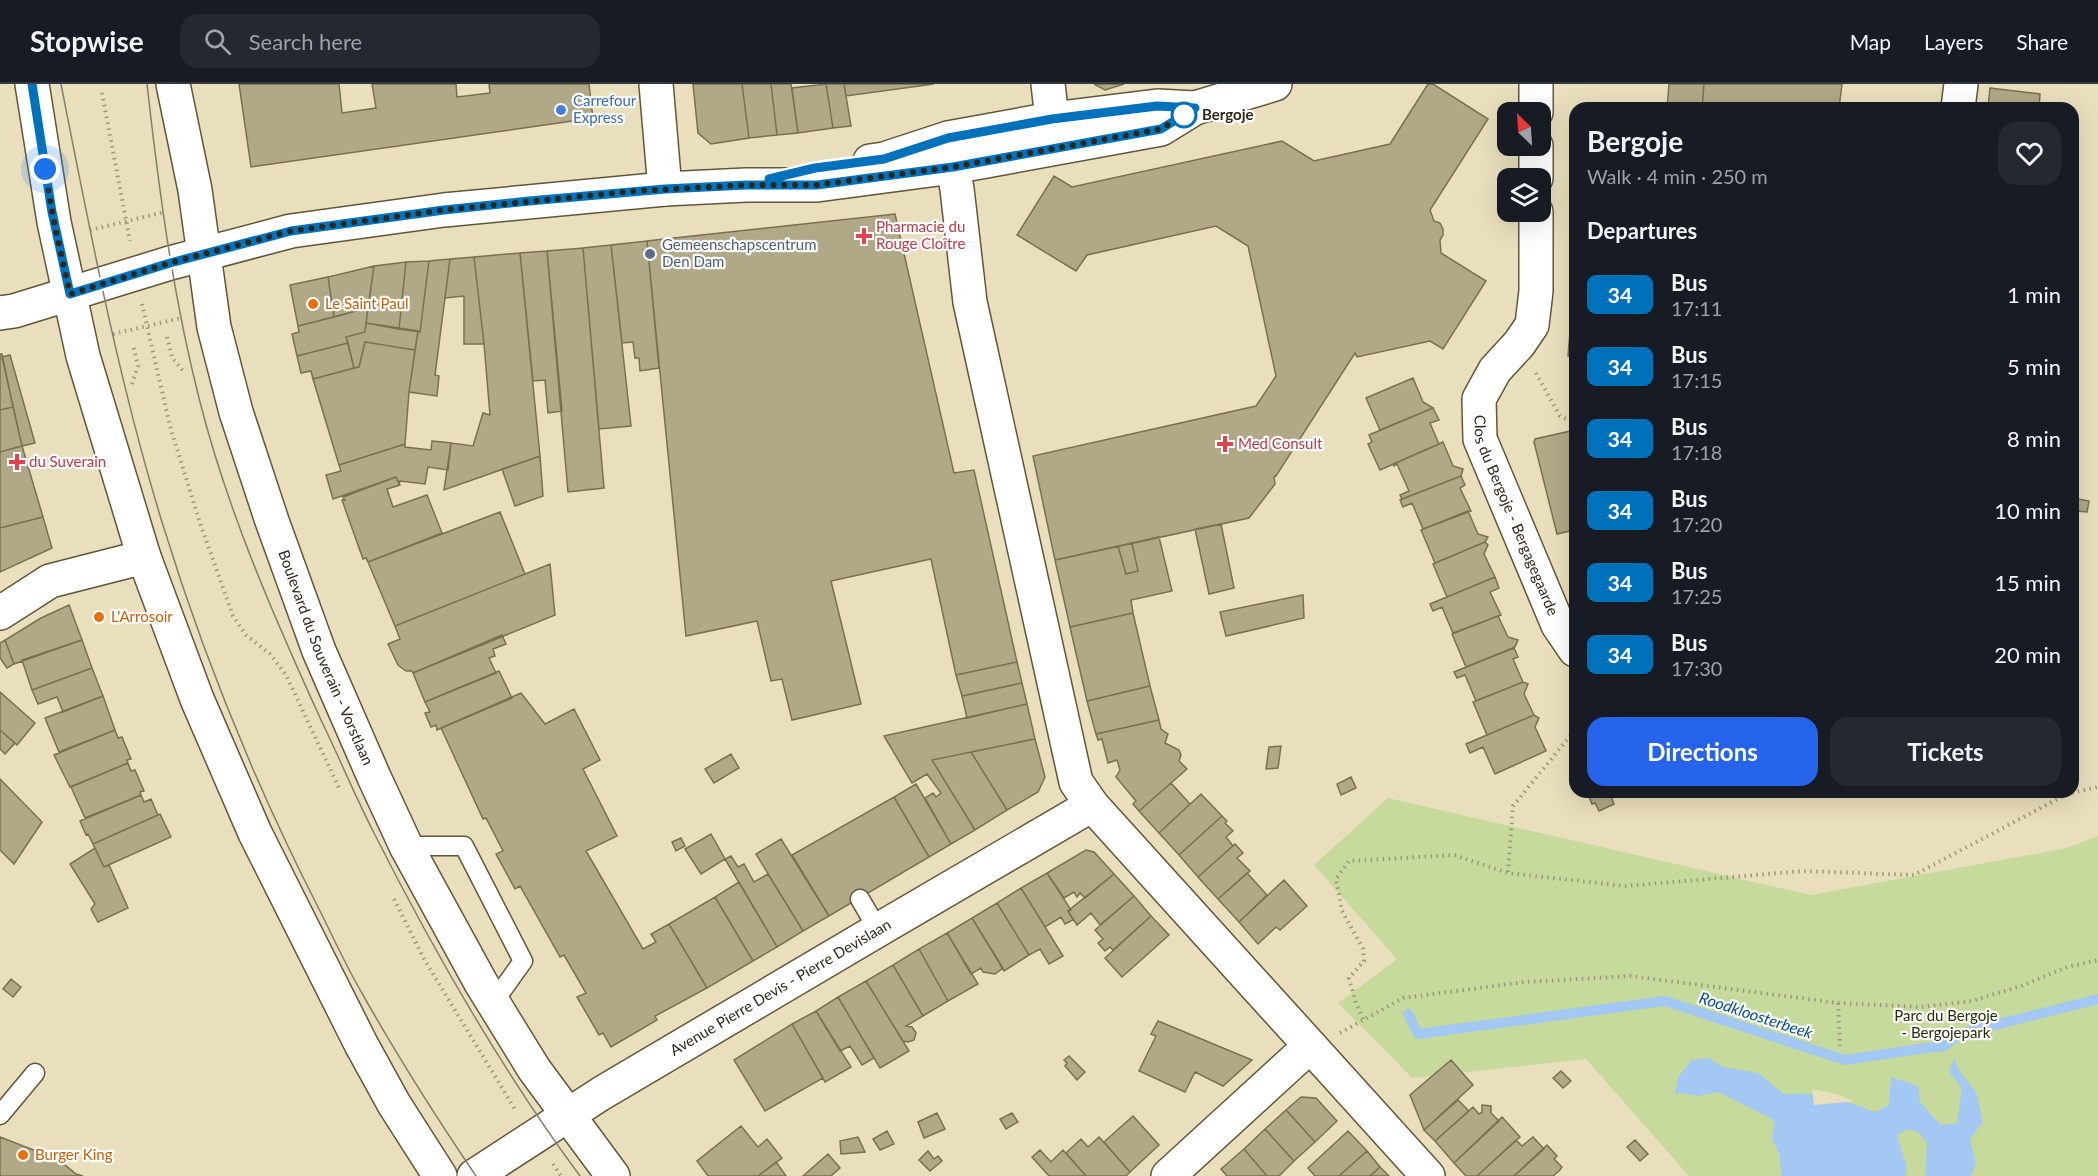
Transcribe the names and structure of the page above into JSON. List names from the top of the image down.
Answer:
{
  "streets": {
    "main road": ["Clos du Bergoje - Bergagegaarde", "Boulevard du Souverain - Vorstlaan", "Avenue Pierre Devis - Pierre Devislaan"]
  },
  "crossings": [
    ["Boulevard du Souverain - Vorstlaan", "Avenue Pierre Devis - Pierre Devislaan"]
  ],
  "water": ["Roodkloosterbeek"],
  "parks": ["Parc du Bergoje - Bergojepark"],
  "places": {
    "other": [
      "Carrefour Express",
      "Bergoje",
      "Gemeenschapscentrum Den Dam",
      "Le Saint Paul",
      "L'Arrosoir",
      "Burger King"
    ],
    "health": ["Pharmacie du Rouge Cloître", "Med Consult", "du Suverain"]
  },
  "lines": ["bus line 34"],
  "north": "top left",
  "page": {
    "header": "Stopwise",
    "search": "Search here",
    "nav": ["Map", "Layers", "Share"],
    "heading": [
      ["Bergoje", "Walk · 4 min · 250 m"],
      "Departures"
    ],
    "list": [
      {
        "mark": "34",
        "name": "Bus",
        "note": "17:11",
        "value": "1 min"
      },
      {
        "mark": "34",
        "name": "Bus",
        "note": "17:15",
        "value": "5 min"
      },
      {
        "mark": "34",
        "name": "Bus",
        "note": "17:18",
        "value": "8 min"
      },
      {
        "mark": "34",
        "name": "Bus",
        "note": "17:20",
        "value": "10 min"
      },
      {
        "mark": "34",
        "name": "Bus",
        "note": "17:25",
        "value": "15 min"
      },
      {
        "mark": "34",
        "name": "Bus",
        "note": "17:30",
        "value": "20 min"
      }
    ],
    "buttons": ["Directions", "Tickets"]
  }
}
